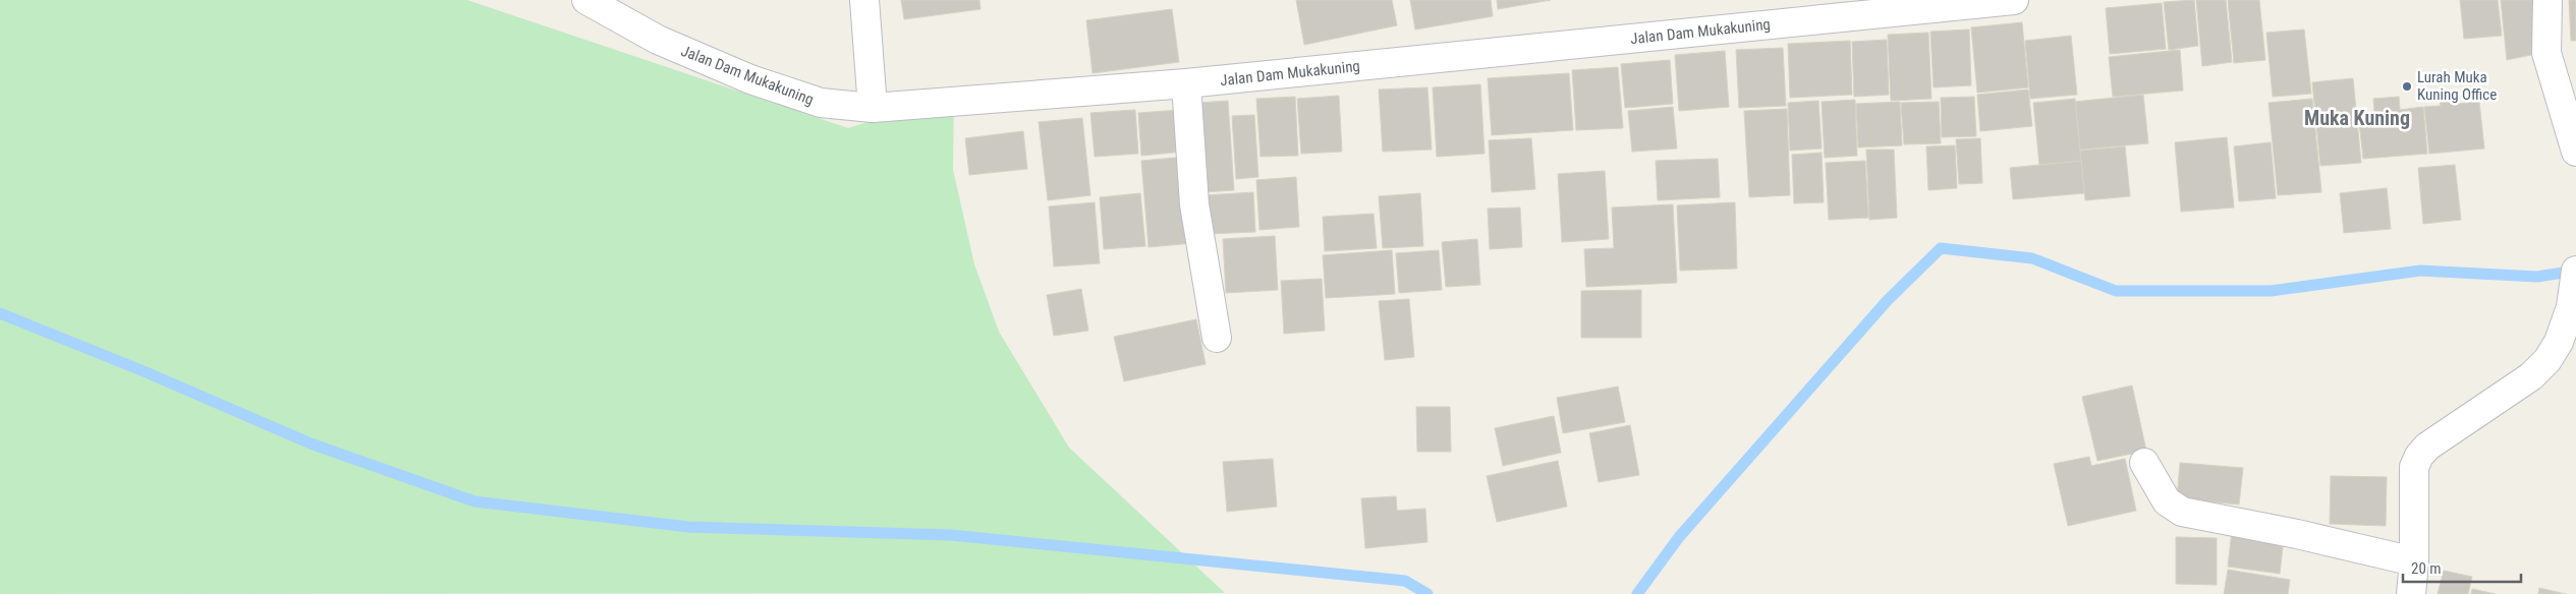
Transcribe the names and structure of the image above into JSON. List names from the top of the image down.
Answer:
{
  "streets": {
    "street": ["Jalan Dam Mukakuning"]
  },
  "districts": ["Muka Kuning"],
  "places": ["Lurah Muka Kuning Office"],
  "scale_bar": "20 m"
}
